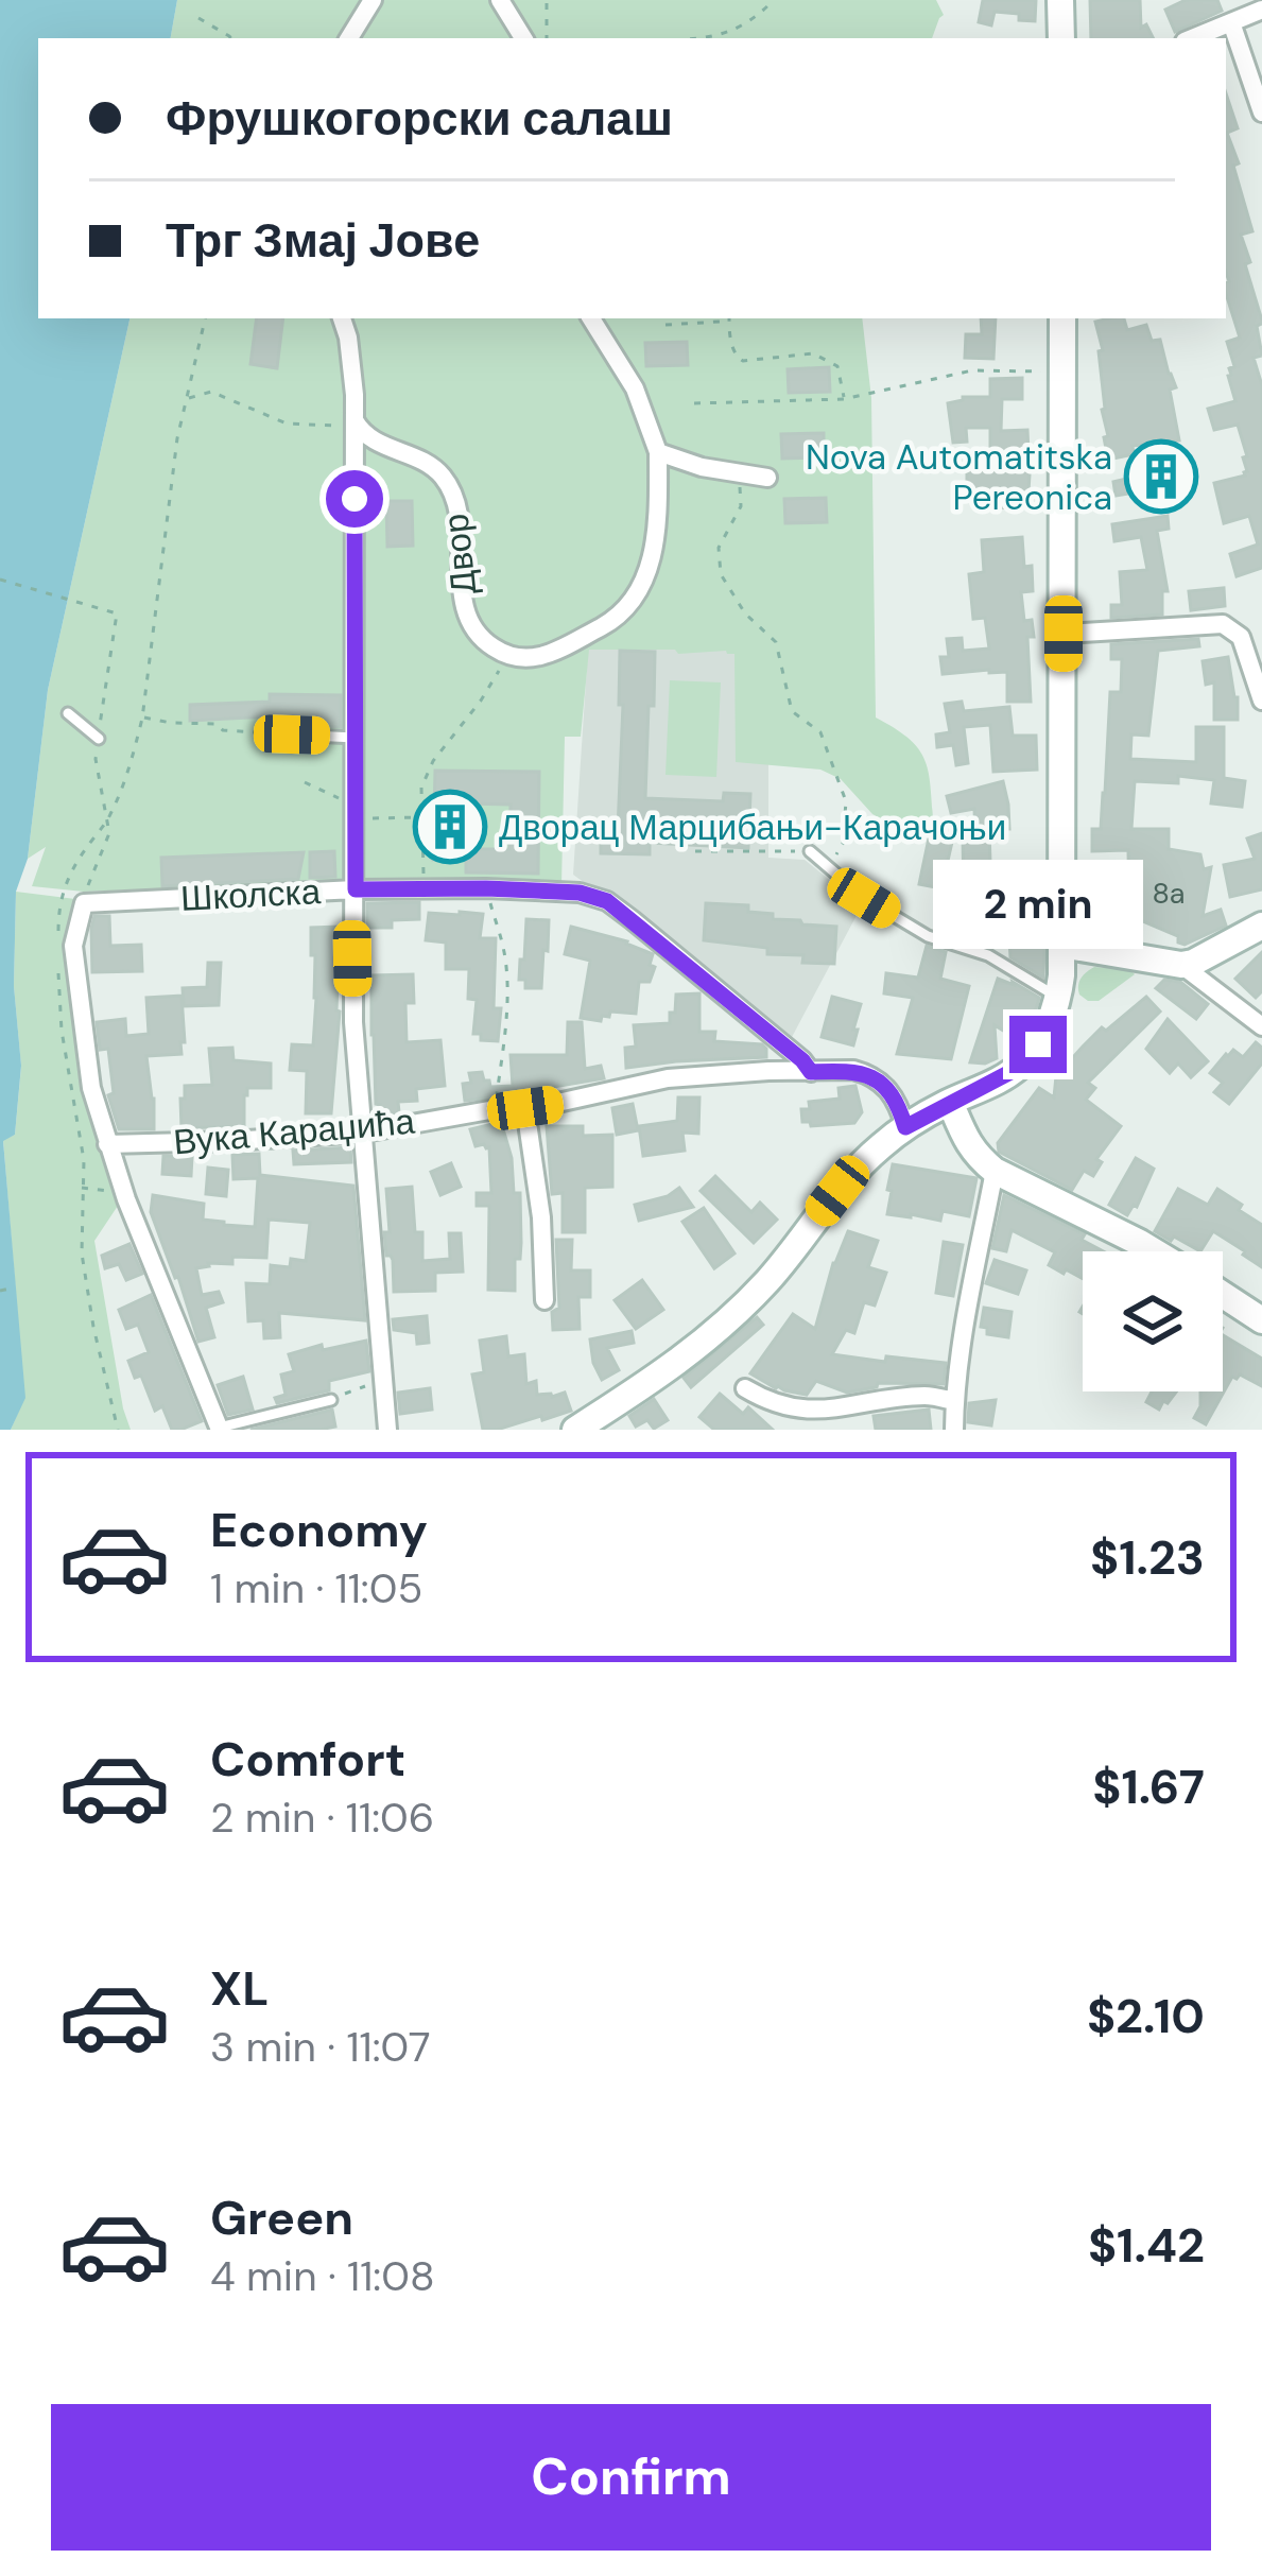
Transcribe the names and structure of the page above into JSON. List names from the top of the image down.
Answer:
{
  "streets": {
    "street": ["Двор", "Школска", "Вука Караџића"]
  },
  "crossings": [
    ["Школска", "Вука Караџића"]
  ],
  "places": {
    "building": ["Nova Automatitska Pereonica", "Дворац Марцибањи-Карачоњи"]
  },
  "house_numbers": ["8a"],
  "page": {
    "banner": ["Фрушкогорски салаш", "Трг Змај Јове"],
    "bubble": "2 min",
    "list": [
      {
        "name": "Economy",
        "note": "1 min · 11:05",
        "value": "$1.23"
      },
      {
        "name": "Comfort",
        "note": "2 min · 11:06",
        "value": "$1.67"
      },
      {
        "name": "XL",
        "note": "3 min · 11:07",
        "value": "$2.10"
      },
      {
        "name": "Green",
        "note": "4 min · 11:08",
        "value": "$1.42"
      }
    ],
    "buttons": "Confirm"
  }
}
